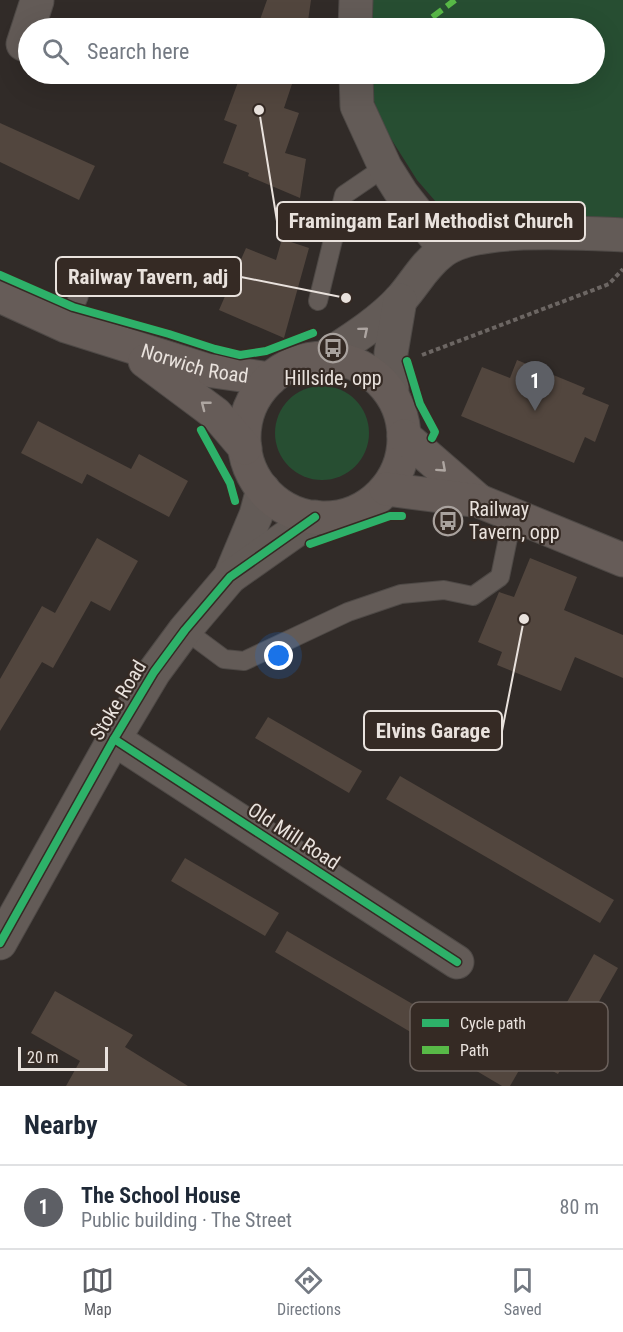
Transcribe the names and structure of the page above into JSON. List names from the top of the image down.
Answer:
{
  "streets": {
    "main road": ["Norwich Road"],
    "street": ["Stoke Road", "Old Mill Road"]
  },
  "crossings": [
    ["Norwich Road", "Stoke Road"],
    ["Stoke Road", "Old Mill Road"]
  ],
  "one_way": ["Norwich Road"],
  "places": {
    "other": ["Framingam Earl Methodist Church", "Railway Tavern, adj", "Elvins Garage"],
    "bus stop": ["Hillside, opp", "Railway Tavern, opp"]
  },
  "legend": ["Cycle path", "Path"],
  "scale_bar": "20 m",
  "page": {
    "search": "Search here",
    "pins": "1",
    "scale": "20 m",
    "heading": "Nearby",
    "list": [
      {
        "mark": "1",
        "name": "The School House",
        "note": "Public building · The Street",
        "value": "80 m"
      }
    ],
    "nav": ["Map", "Directions", "Saved"]
  }
}
